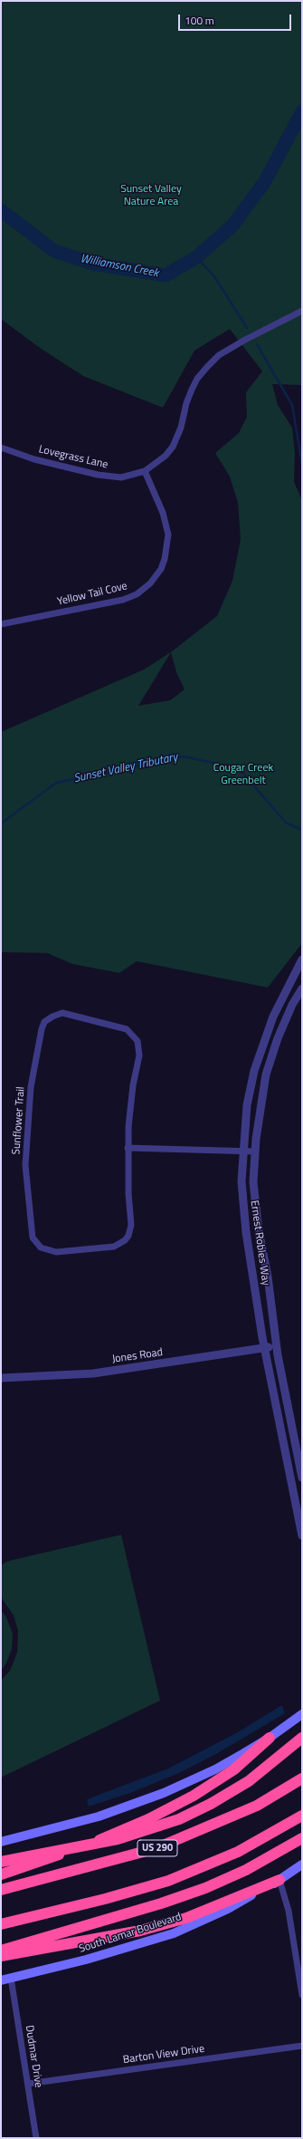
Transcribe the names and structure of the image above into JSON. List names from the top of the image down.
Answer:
{
  "streets": {
    "highway": ["US 290"],
    "main road": ["South Lamar Boulevard"],
    "street": [
      "Lovegrass Lane",
      "Yellow Tail Cove",
      "Sunflower Trail",
      "Ernest Robles Way",
      "Jones Road",
      "Barton View Drive",
      "Dudmar Drive"
    ]
  },
  "crossings": [
    ["Lovegrass Lane", "Yellow Tail Cove"],
    ["Ernest Robles Way", "Jones Road"],
    ["South Lamar Boulevard", "Dudmar Drive"],
    ["Barton View Drive", "Dudmar Drive"]
  ],
  "water": ["Williamson Creek", "Sunset Valley Tributary"],
  "parks": ["Sunset Valley Nature Area", "Cougar Creek Greenbelt"],
  "scale_bar": "100 m"
}
